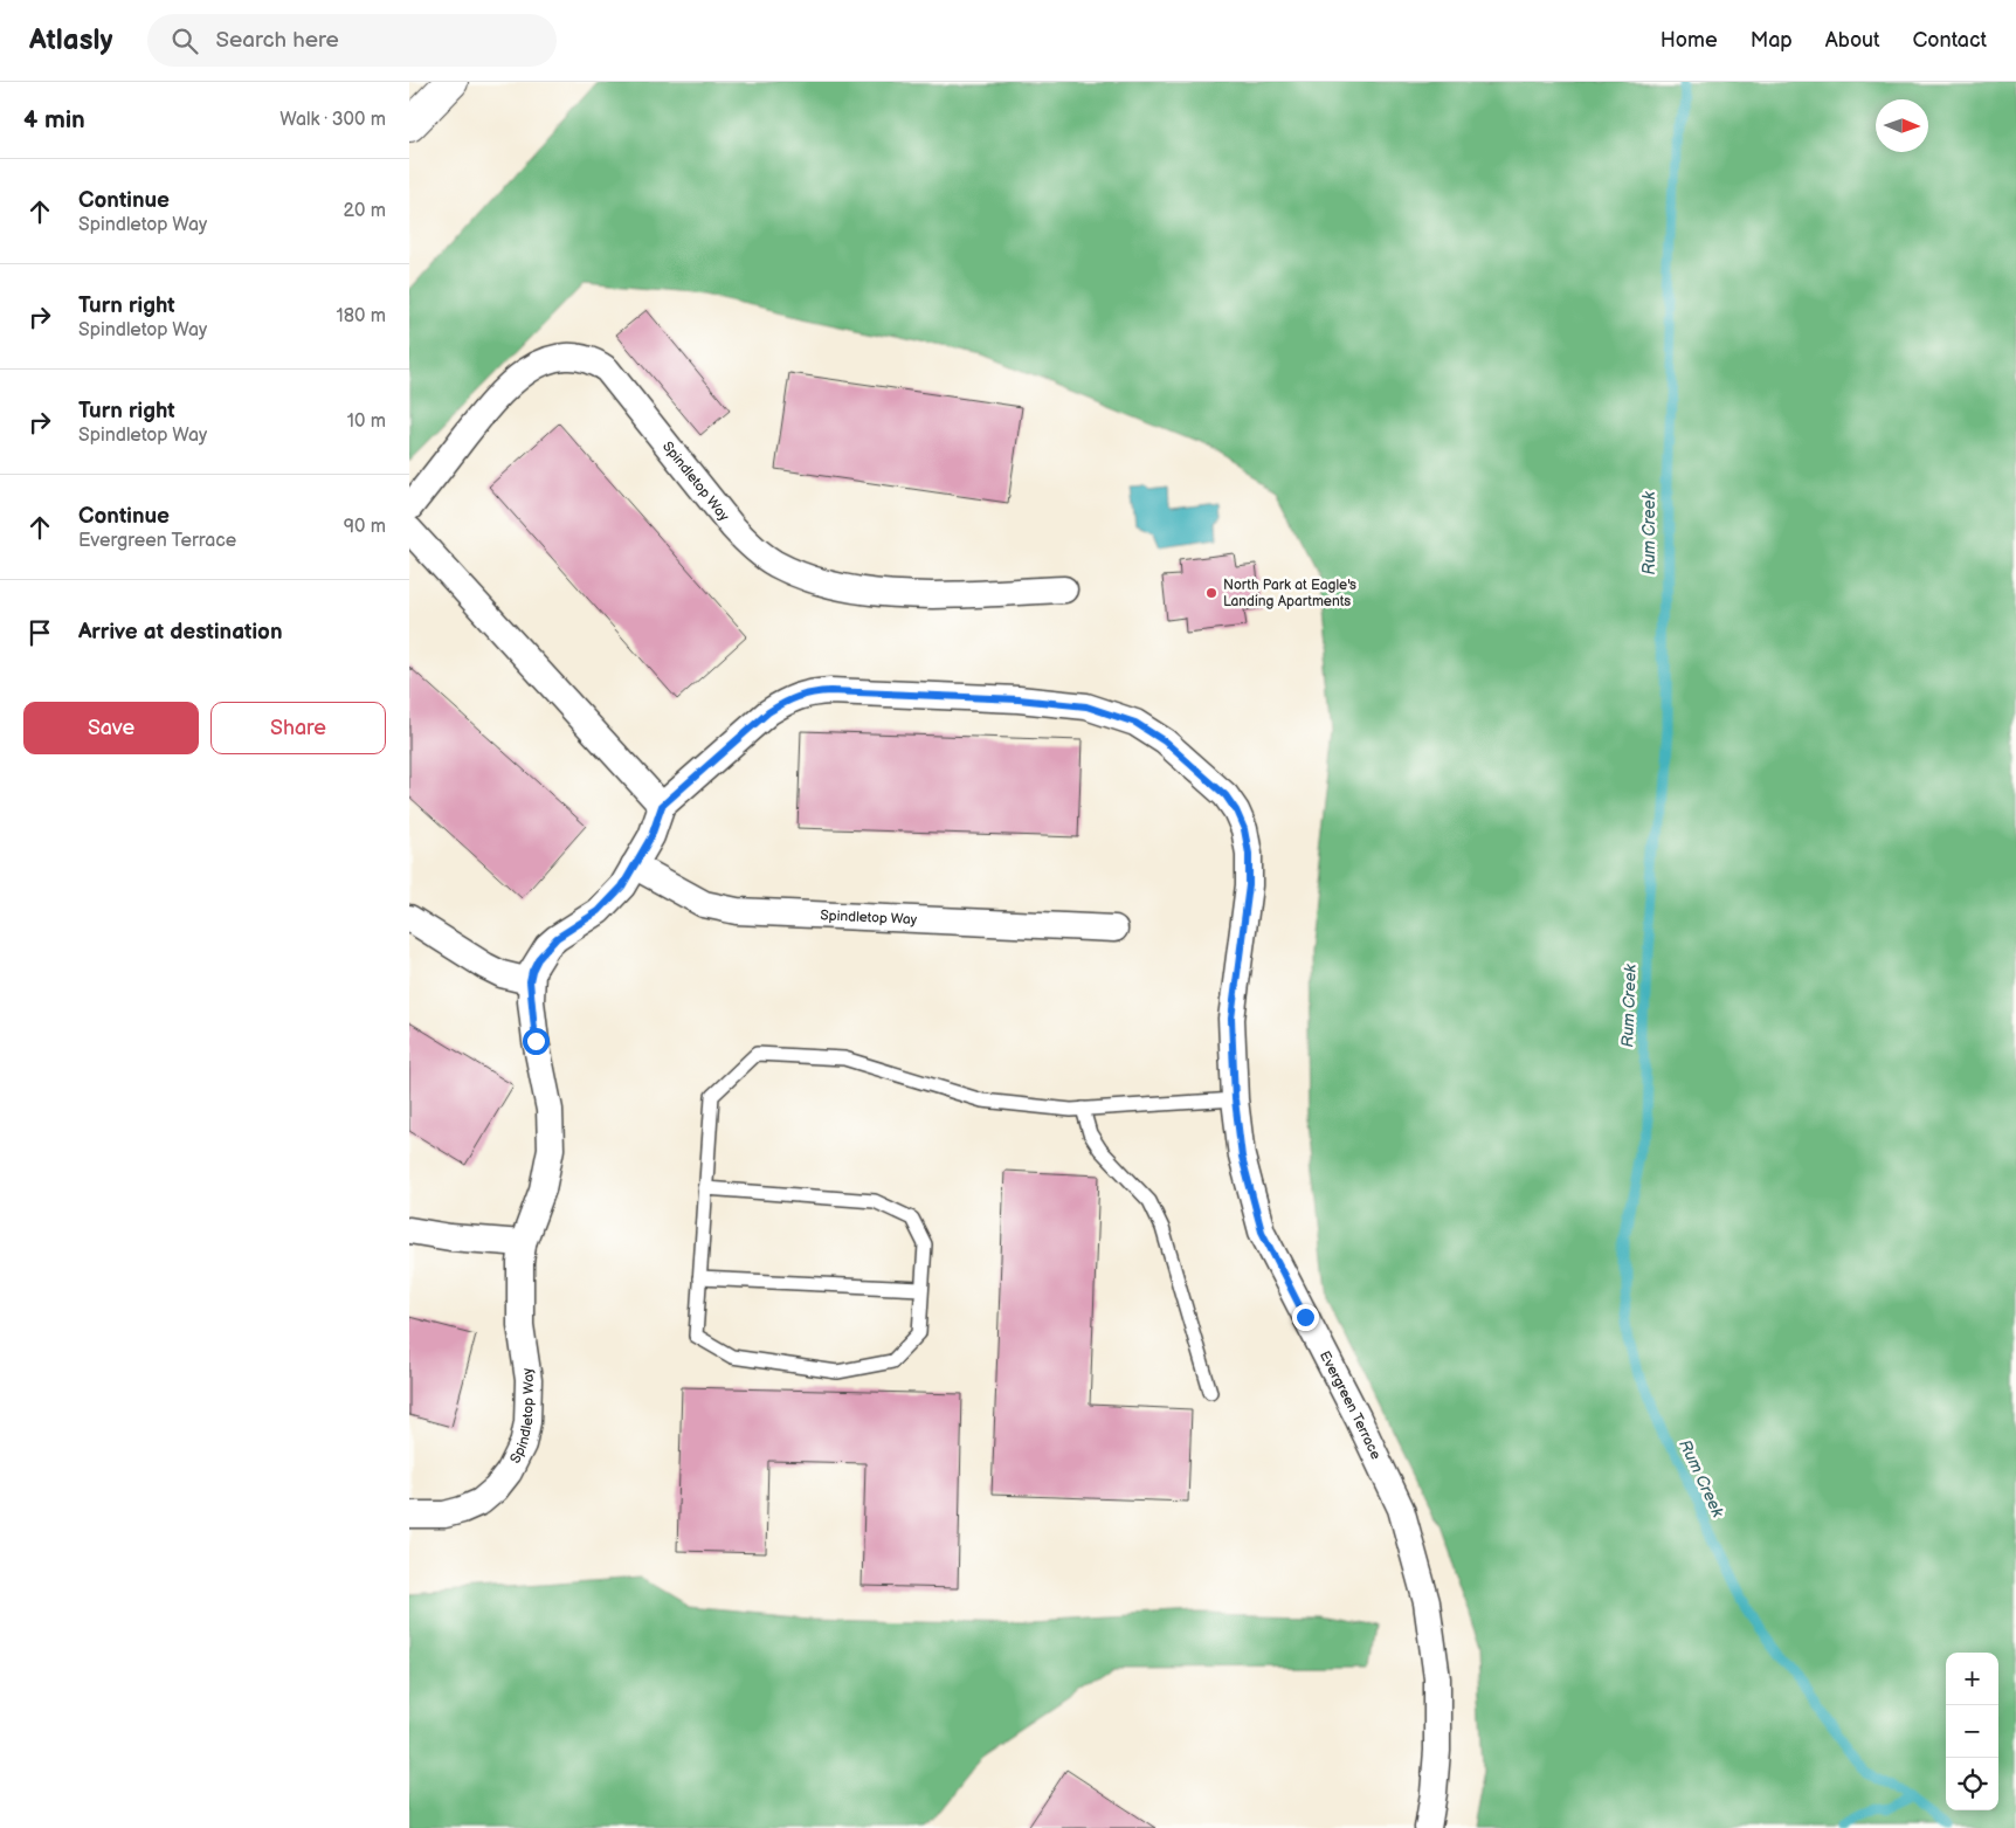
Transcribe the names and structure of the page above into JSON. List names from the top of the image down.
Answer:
{
  "streets": {
    "street": ["Spindletop Way", "Evergreen Terrace"]
  },
  "water": ["Rum Creek"],
  "places": ["North Park at Eagle's Landing Apartments"],
  "north": "right",
  "page": {
    "header": "Atlasly",
    "search": "Search here",
    "nav": [
      "Home",
      "Map",
      "About",
      "Contact"
    ],
    "heading": ["4 min", "Walk · 300 m"],
    "list": [
      ["Continue", "Spindletop Way", "20 m"],
      ["Turn right", "Spindletop Way", "180 m"],
      ["Turn right", "Spindletop Way", "10 m"],
      ["Continue", "Evergreen Terrace", "90 m"],
      "Arrive at destination"
    ],
    "buttons": ["Save", "Share"],
    "map_buttons": ["+", "−"]
  }
}
